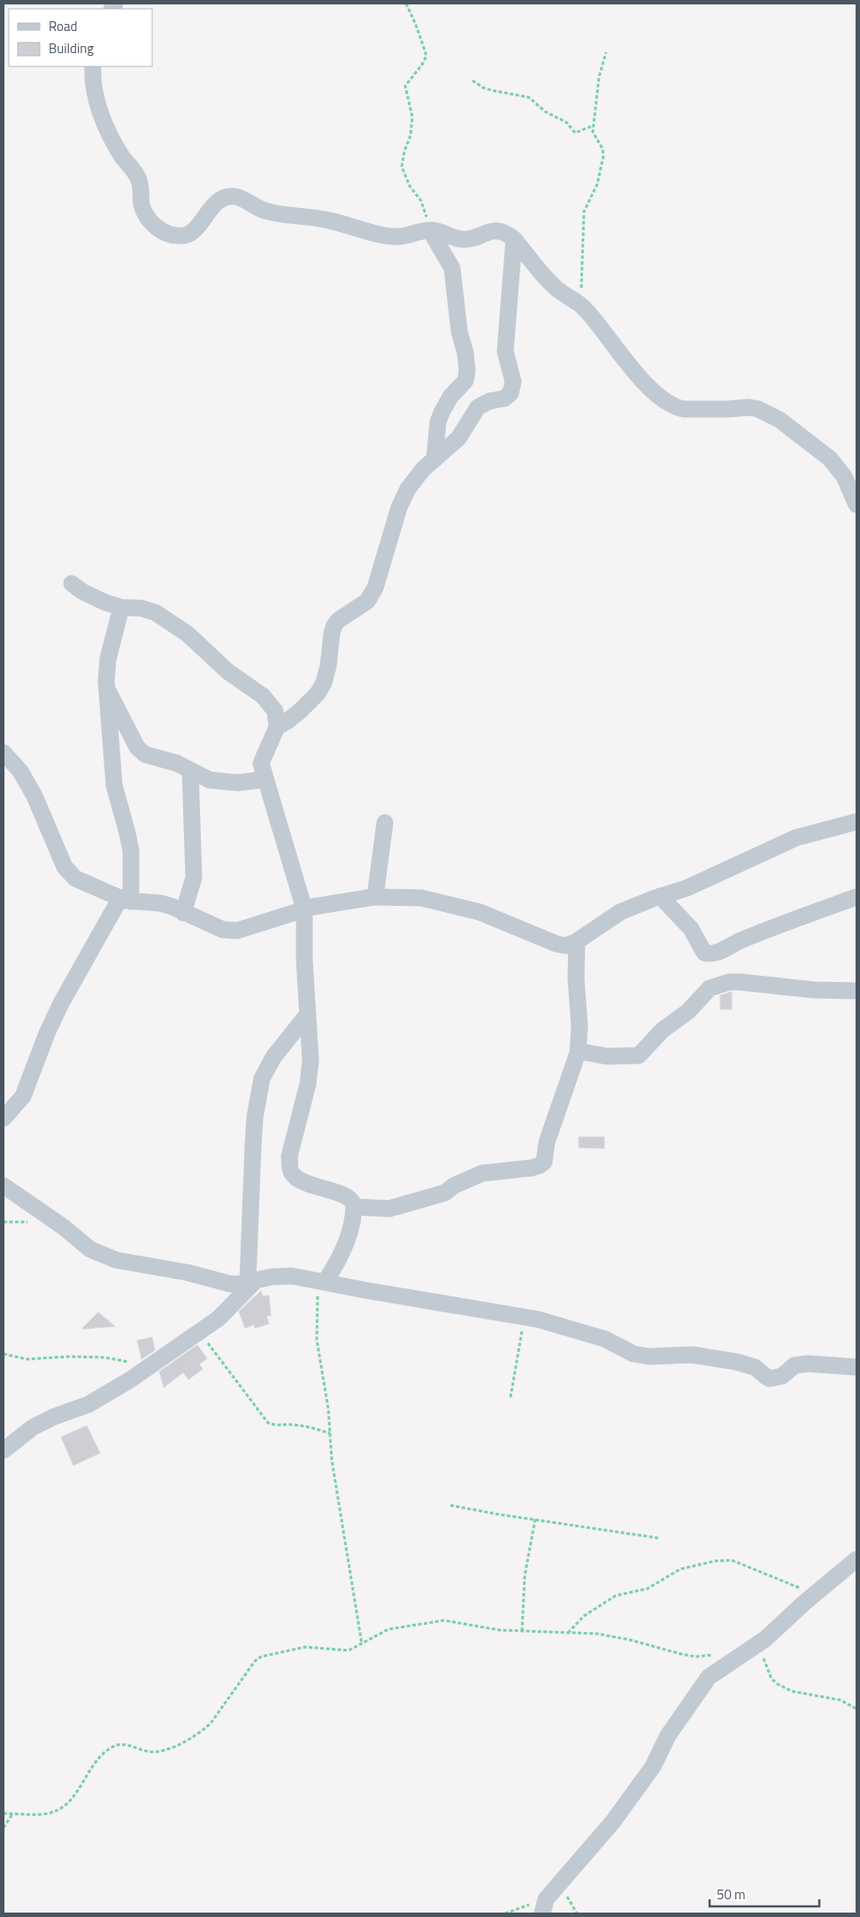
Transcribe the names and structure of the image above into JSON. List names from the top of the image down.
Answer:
{
  "legend": ["Road", "Building"],
  "scale_bar": "50 m"
}
